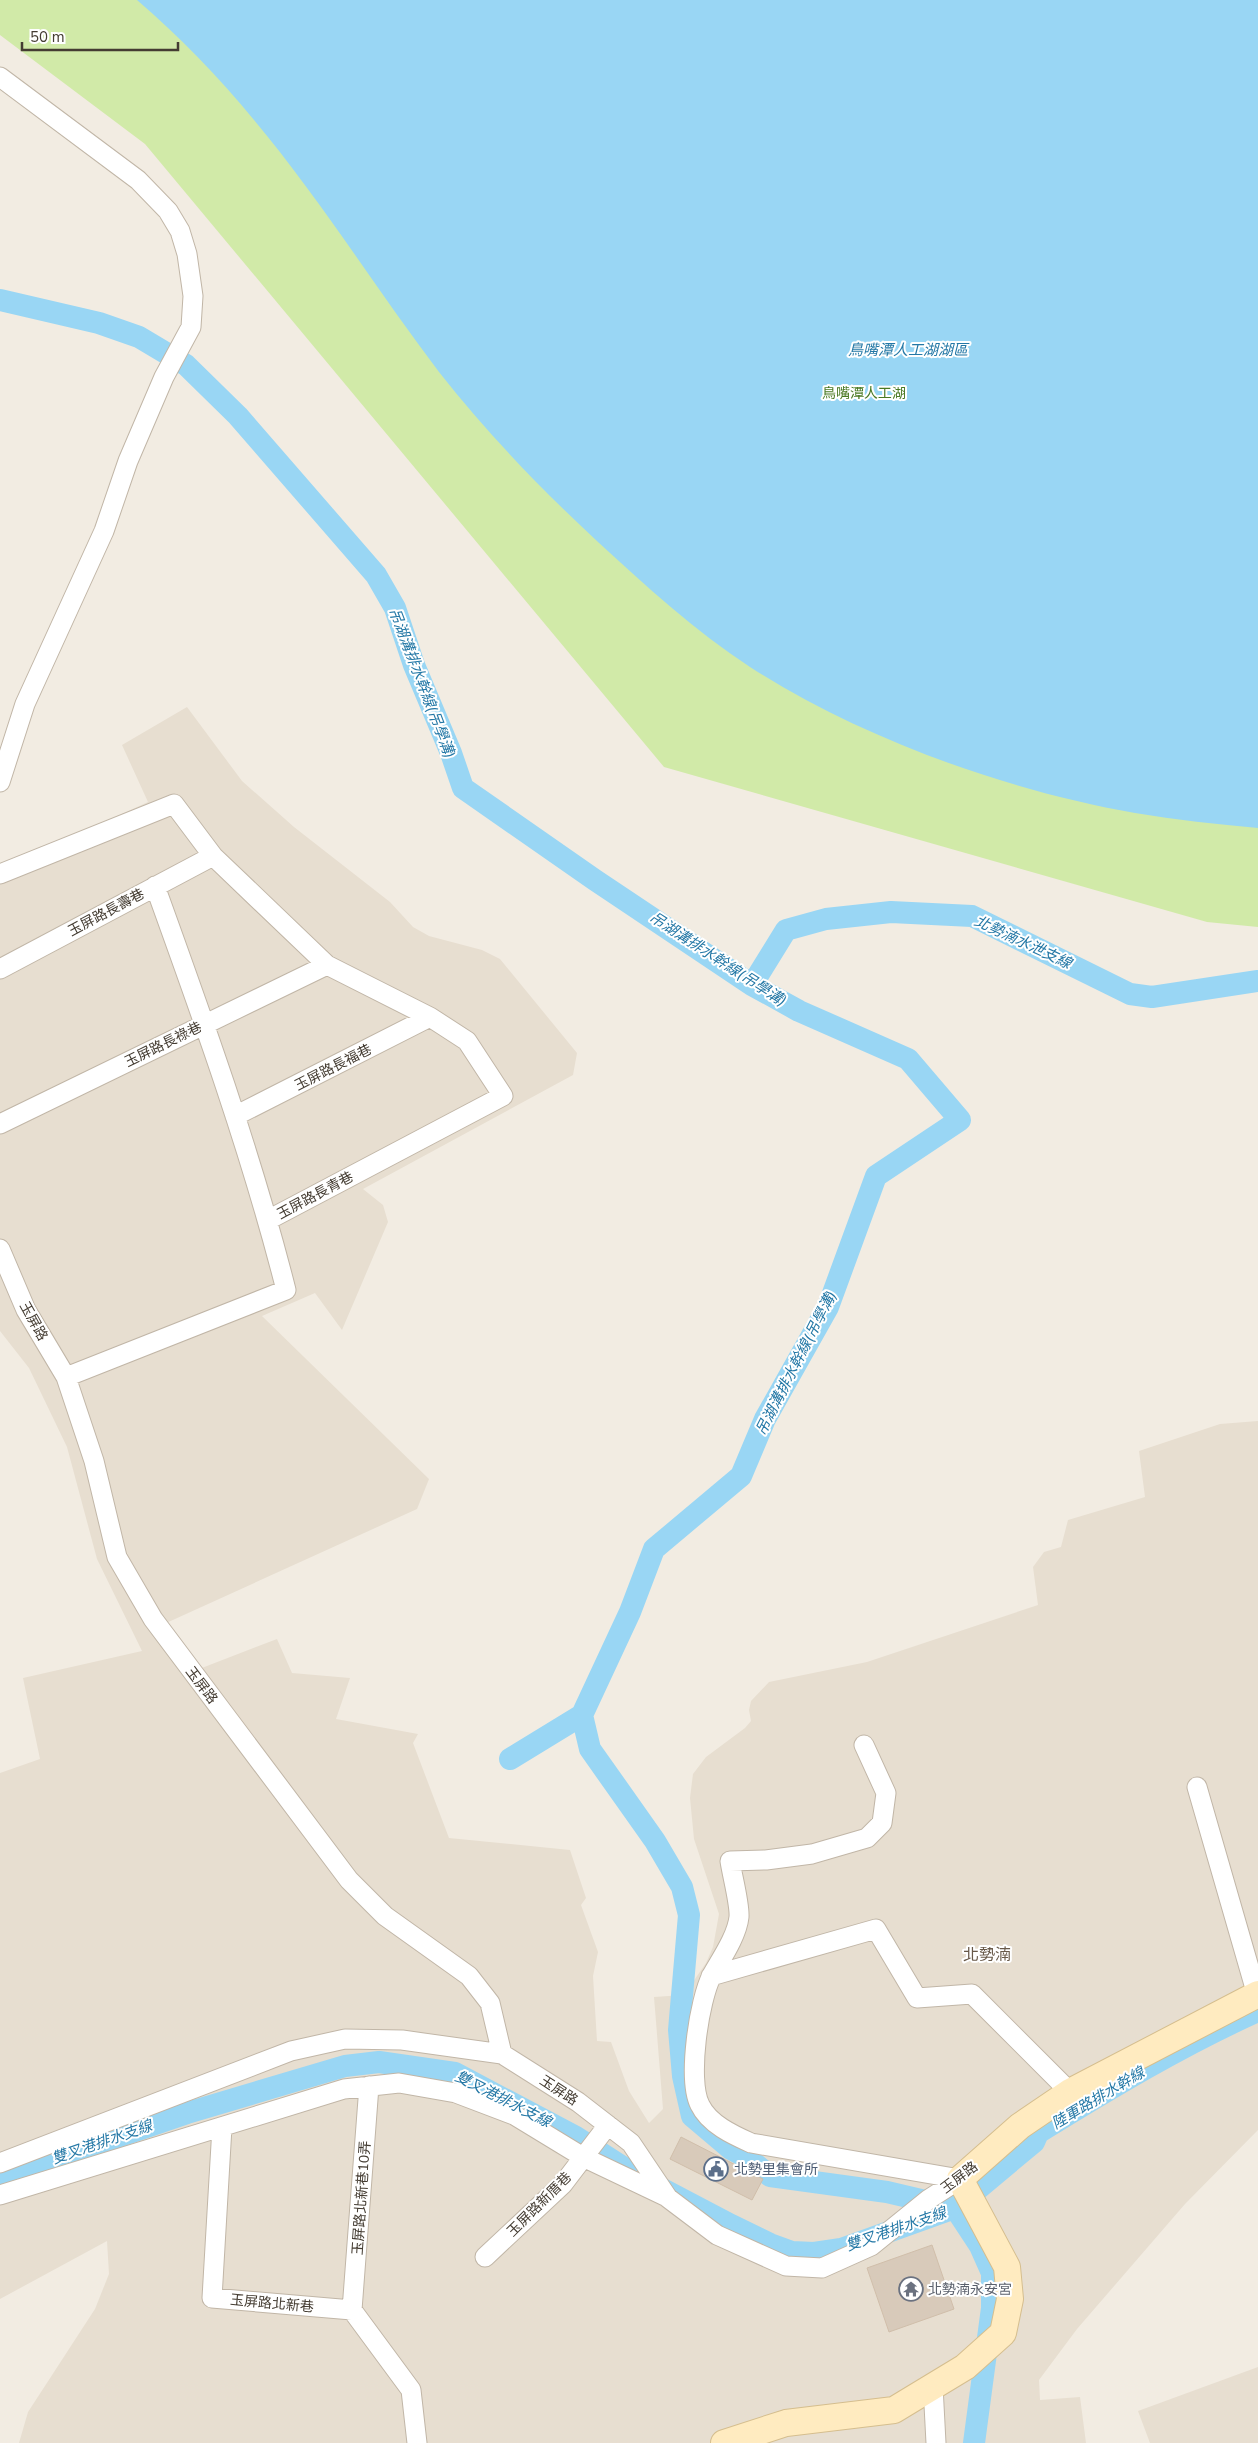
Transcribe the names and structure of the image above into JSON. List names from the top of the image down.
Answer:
{
  "streets": {
    "street": [
      "玉屏路長壽巷",
      "玉屏路長祿巷",
      "玉屏路長福巷",
      "玉屏路長青巷",
      "玉屏路",
      "玉屏路北新巷10弄",
      "玉屏路新厝巷",
      "玉屏路北新巷"
    ]
  },
  "crossings": [
    ["玉屏路長福巷", "玉屏路長青巷"],
    ["玉屏路長青巷", "玉屏路"],
    ["玉屏路", "玉屏路新厝巷"],
    ["玉屏路北新巷10弄", "玉屏路北新巷"]
  ],
  "districts": ["北勢湳"],
  "water": [
    "鳥嘴潭人工湖湖區",
    "吊湖溝排水幹線(吊學溝)",
    "北勢湳水泄支線",
    "陸軍路排水幹線",
    "雙叉港排水支線"
  ],
  "parks": ["鳥嘴潭人工湖"],
  "places": {
    "public building": ["北勢里集會所"],
    "temple": ["北勢湳永安宮"]
  },
  "scale_bar": "50 m"
}
